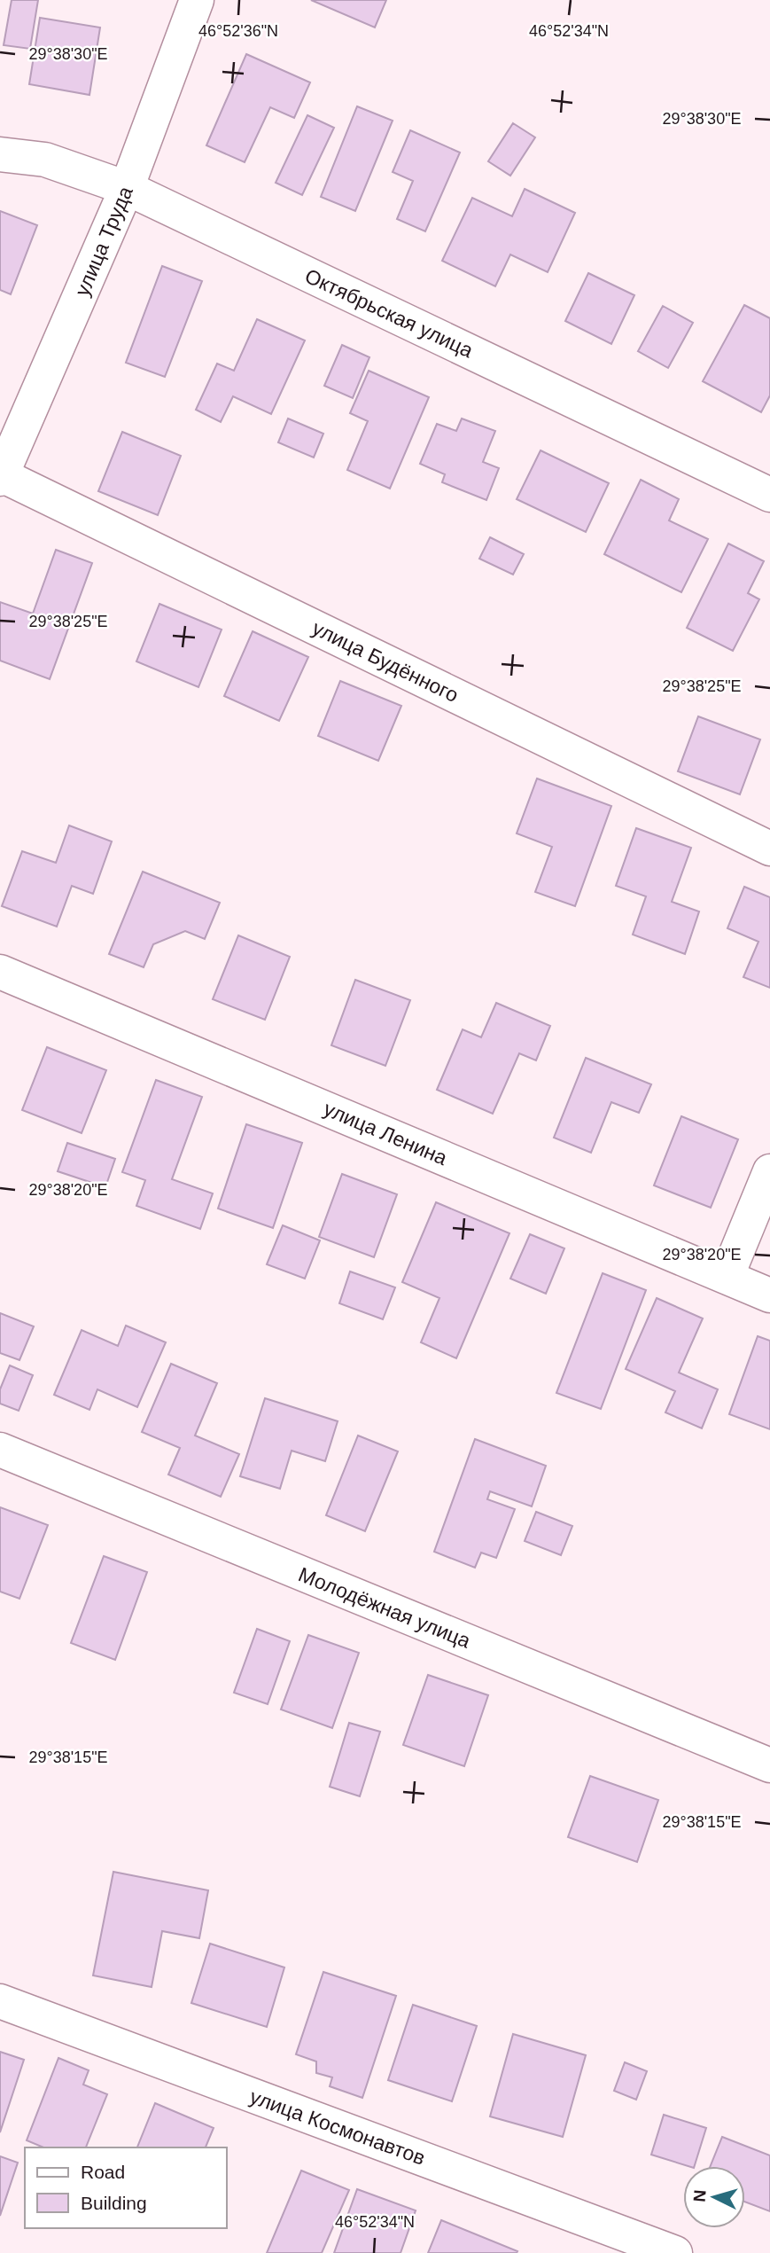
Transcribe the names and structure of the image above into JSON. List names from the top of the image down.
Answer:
{
  "streets": {
    "street": [
      "улица Труда",
      "Октябрьская улица",
      "улица Будённого",
      "улица Ленина",
      "Молодёжная улица",
      "улица Космонавтов"
    ]
  },
  "crossings": [
    ["улица Труда", "Октябрьская улица"],
    ["улица Труда", "улица Будённого"]
  ],
  "legend": ["Road", "Building"],
  "north": "left",
  "coordinates": [
    "46°52'36\"N",
    "46°52'34\"N",
    "29°38'30\"E",
    "29°38'25\"E",
    "29°38'20\"E",
    "29°38'15\"E"
  ]
}
